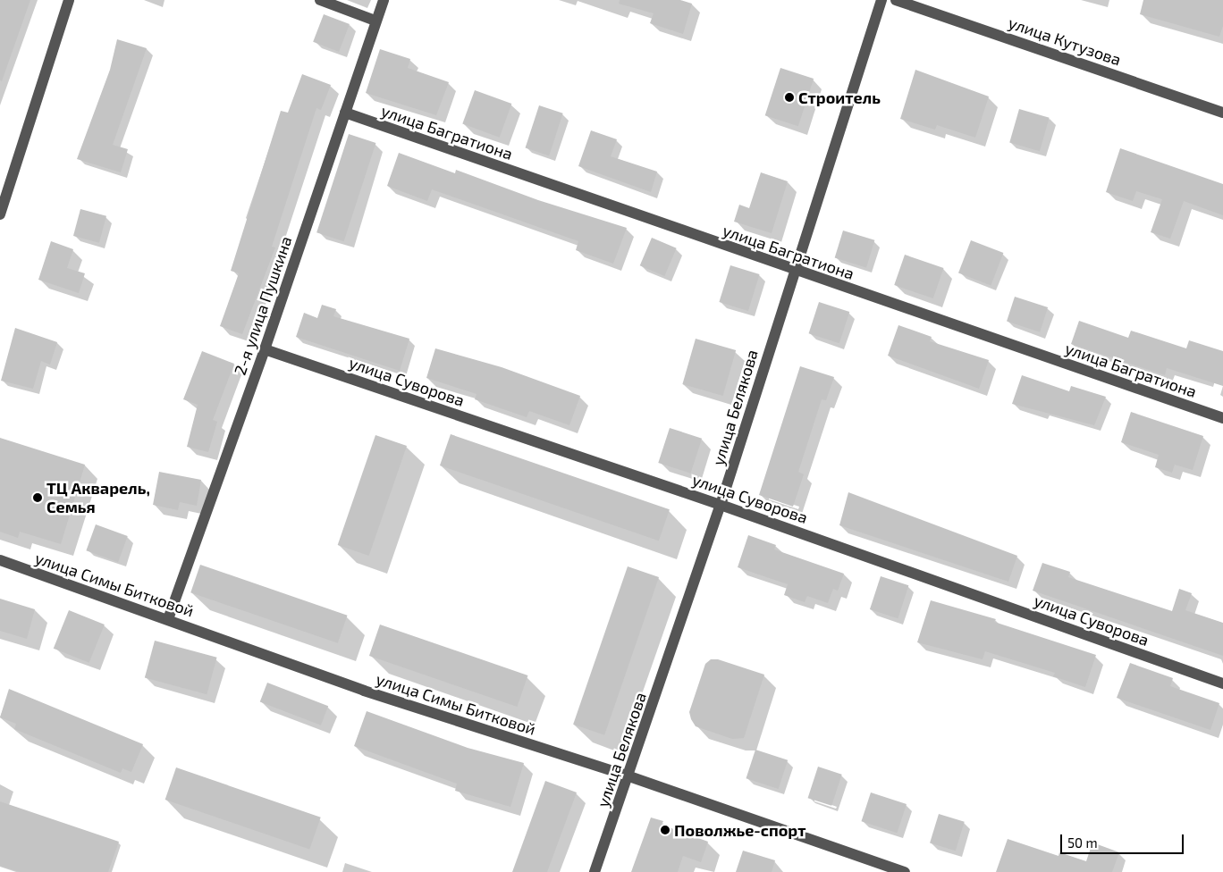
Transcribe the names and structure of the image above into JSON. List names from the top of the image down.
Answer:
{
  "streets": {
    "street": [
      "улица Кутузова",
      "улица Багратиона",
      "2-я улица Пушкина",
      "улица Суворова",
      "улица Белякова",
      "улица Симы Битковой"
    ]
  },
  "crossings": [
    ["улица Багратиона", "2-я улица Пушкина"],
    ["улица Багратиона", "улица Белякова"],
    ["2-я улица Пушкина", "улица Суворова"],
    ["2-я улица Пушкина", "улица Симы Битковой"],
    ["улица Суворова", "улица Белякова"],
    ["улица Белякова", "улица Симы Битковой"]
  ],
  "places": ["Строитель", "ТЦ Акварель, Семья", "Поволжье-спорт"],
  "scale_bar": "50 m"
}
